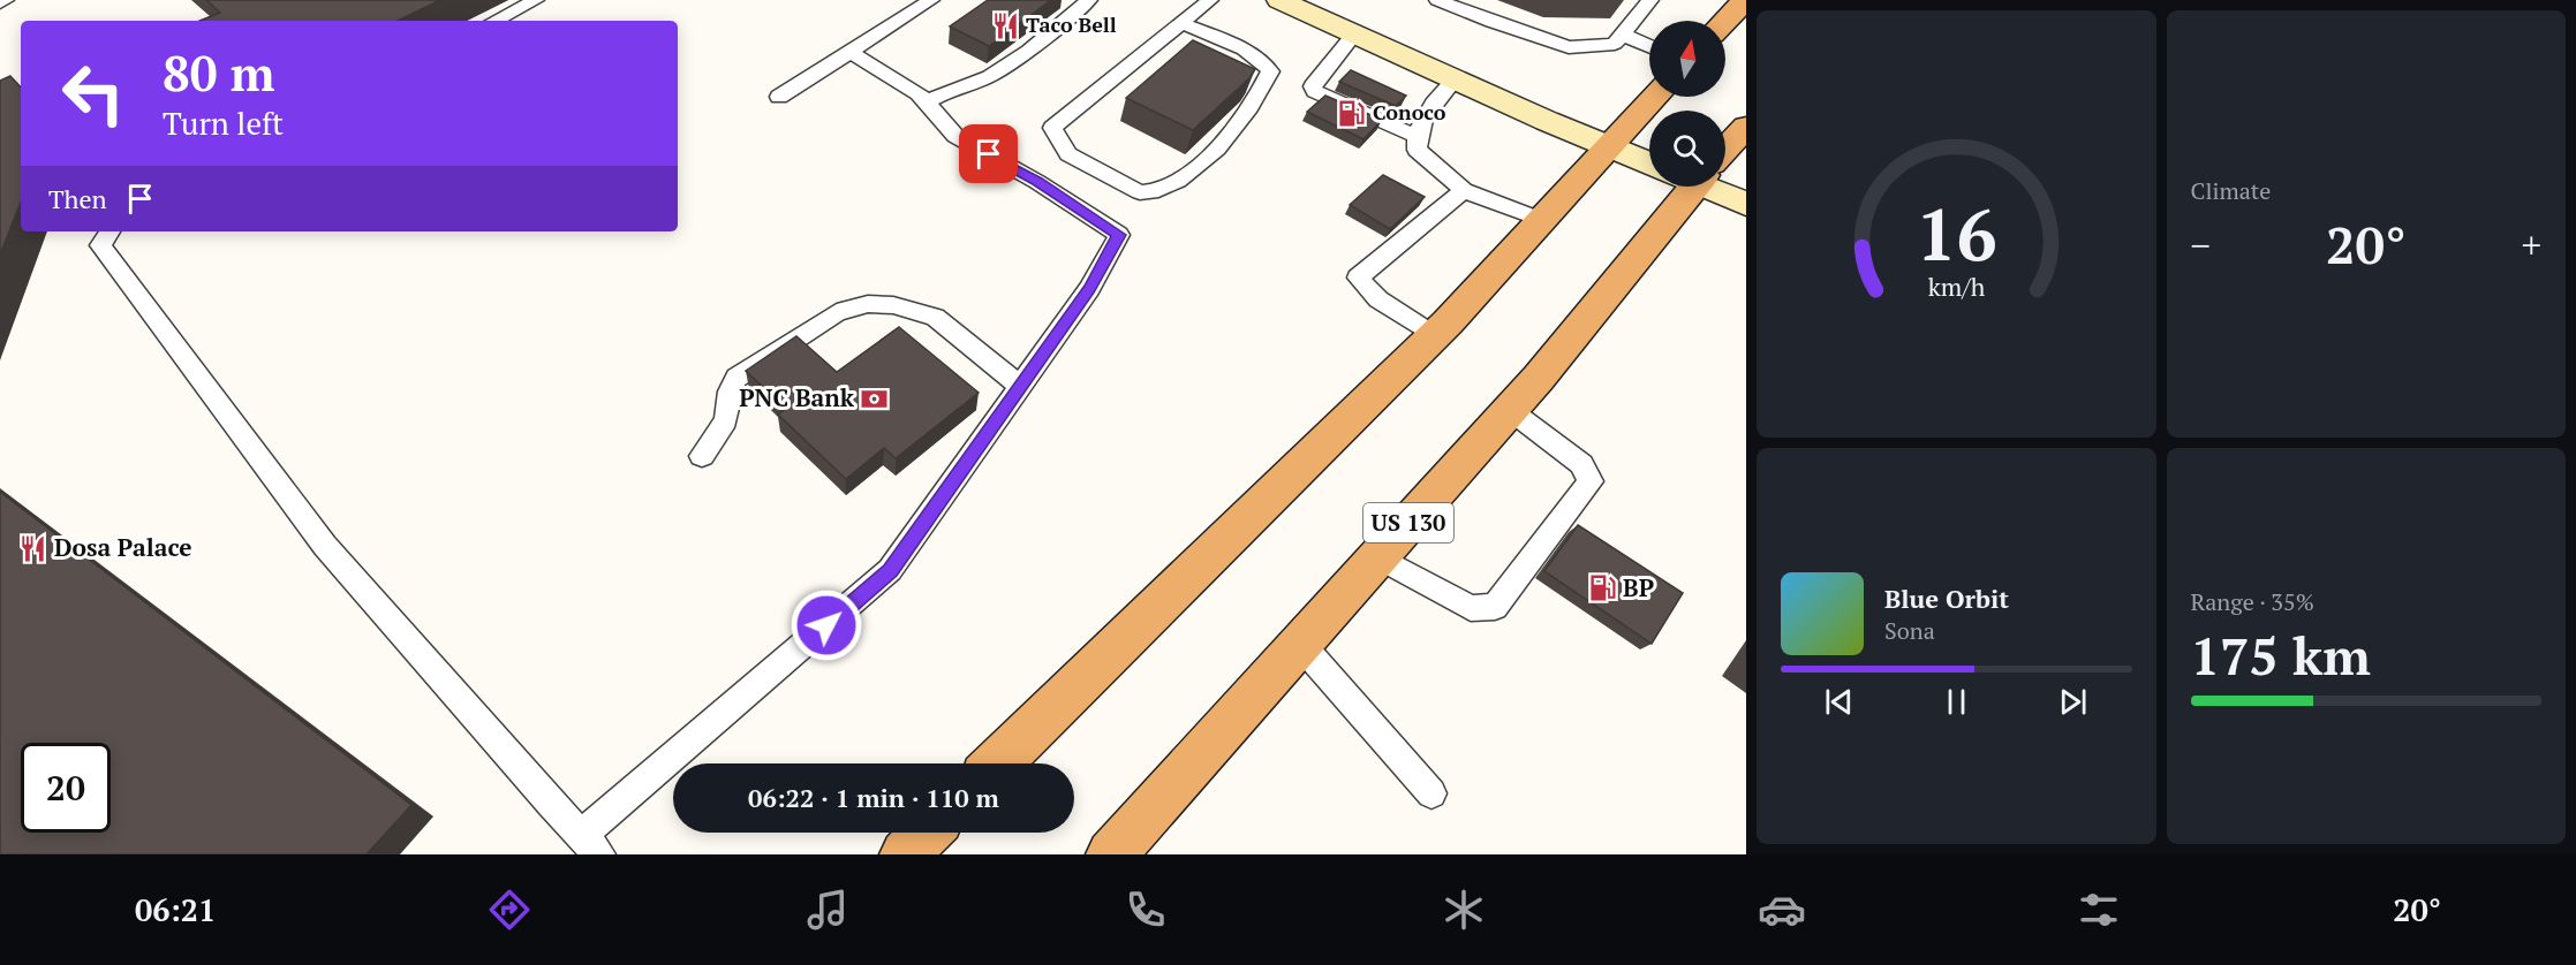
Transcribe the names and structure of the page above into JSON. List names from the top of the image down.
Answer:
{
  "streets": {
    "highway": ["US 130"]
  },
  "places": {
    "restaurant": ["Taco Bell", "Dosa Palace"],
    "fuel station": ["Conoco", "BP"],
    "bank": ["PNC Bank"]
  },
  "north": "top",
  "page": {
    "tile": [
      "Climate",
      ["Range · 35%", "175 km"]
    ],
    "turn": ["80 m", "Turn left"],
    "then": "Then",
    "heat": ["−", "20°", "+"],
    "song": ["Blue Orbit", "Sona"],
    "limit": "20",
    "trip": "06:22 · 1 min · 110 m",
    "tabs": ["06:21", "20°"],
    "gauge": ["16", "km/h"]
  }
}
